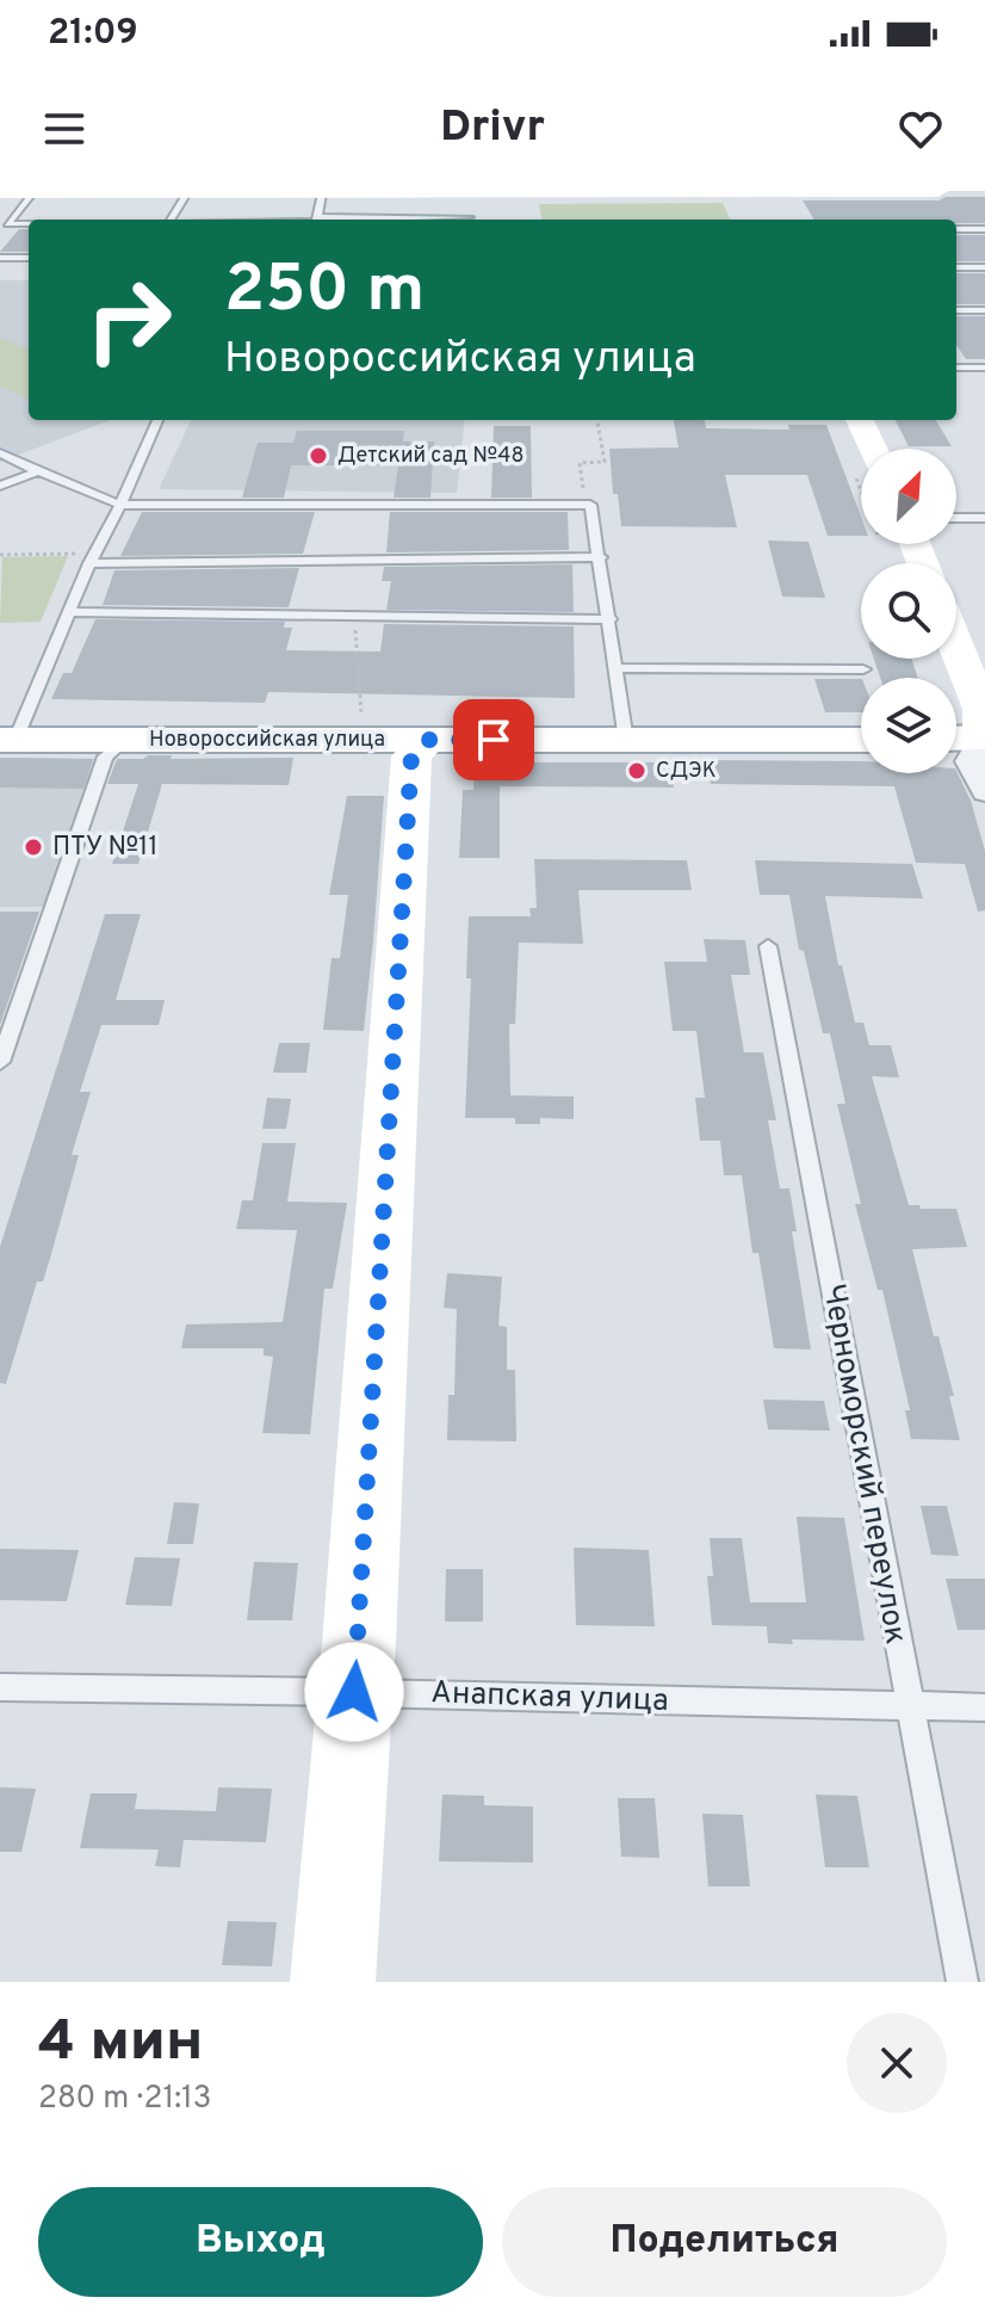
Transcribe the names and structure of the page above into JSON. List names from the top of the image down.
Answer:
{
  "streets": {
    "main road": ["Новороссийская улица"],
    "lane": ["Черноморский переулок", "Анапская улица"]
  },
  "crossings": [
    ["Черноморский переулок", "Анапская улица"]
  ],
  "places": ["Детский сад №48", "СДЭК", "ПТУ №11"],
  "north": "top right",
  "page": {
    "status": "21:09",
    "header": "Drivr",
    "turn": ["250 m", "Новороссийская улица"],
    "heading": ["4 мин", "280 m · 21:13"],
    "buttons": ["Выход", "Поделиться"]
  }
}
